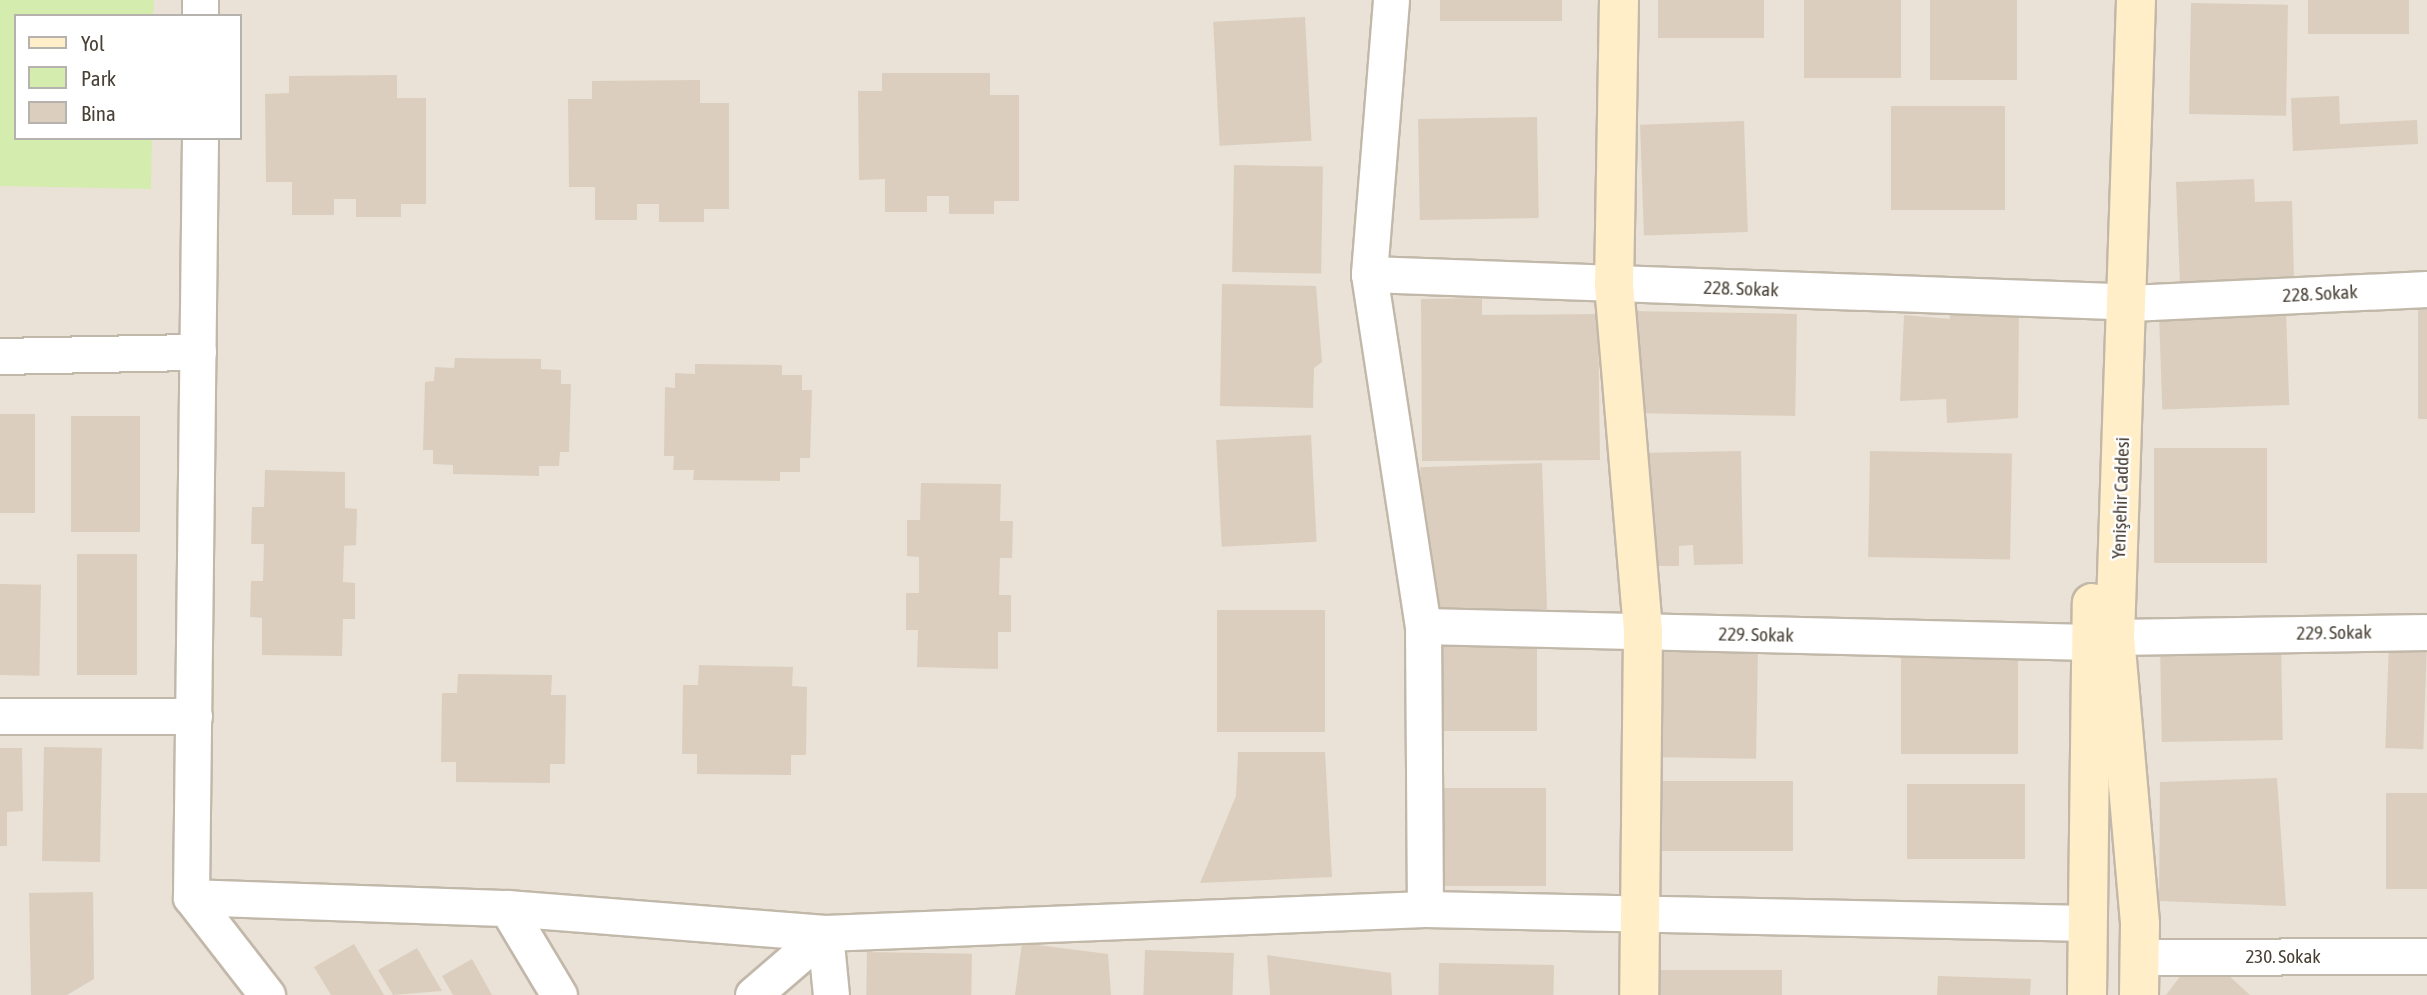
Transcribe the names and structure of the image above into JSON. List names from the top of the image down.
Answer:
{
  "streets": {
    "main road": ["Yenişehir Caddesi"],
    "street": ["228. Sokak", "229. Sokak", "230. Sokak"]
  },
  "crossings": [
    ["228. Sokak", "Yenişehir Caddesi"],
    ["Yenişehir Caddesi", "229. Sokak"],
    ["Yenişehir Caddesi", "230. Sokak"]
  ],
  "legend": ["Yol", "Park", "Bina"]
}
